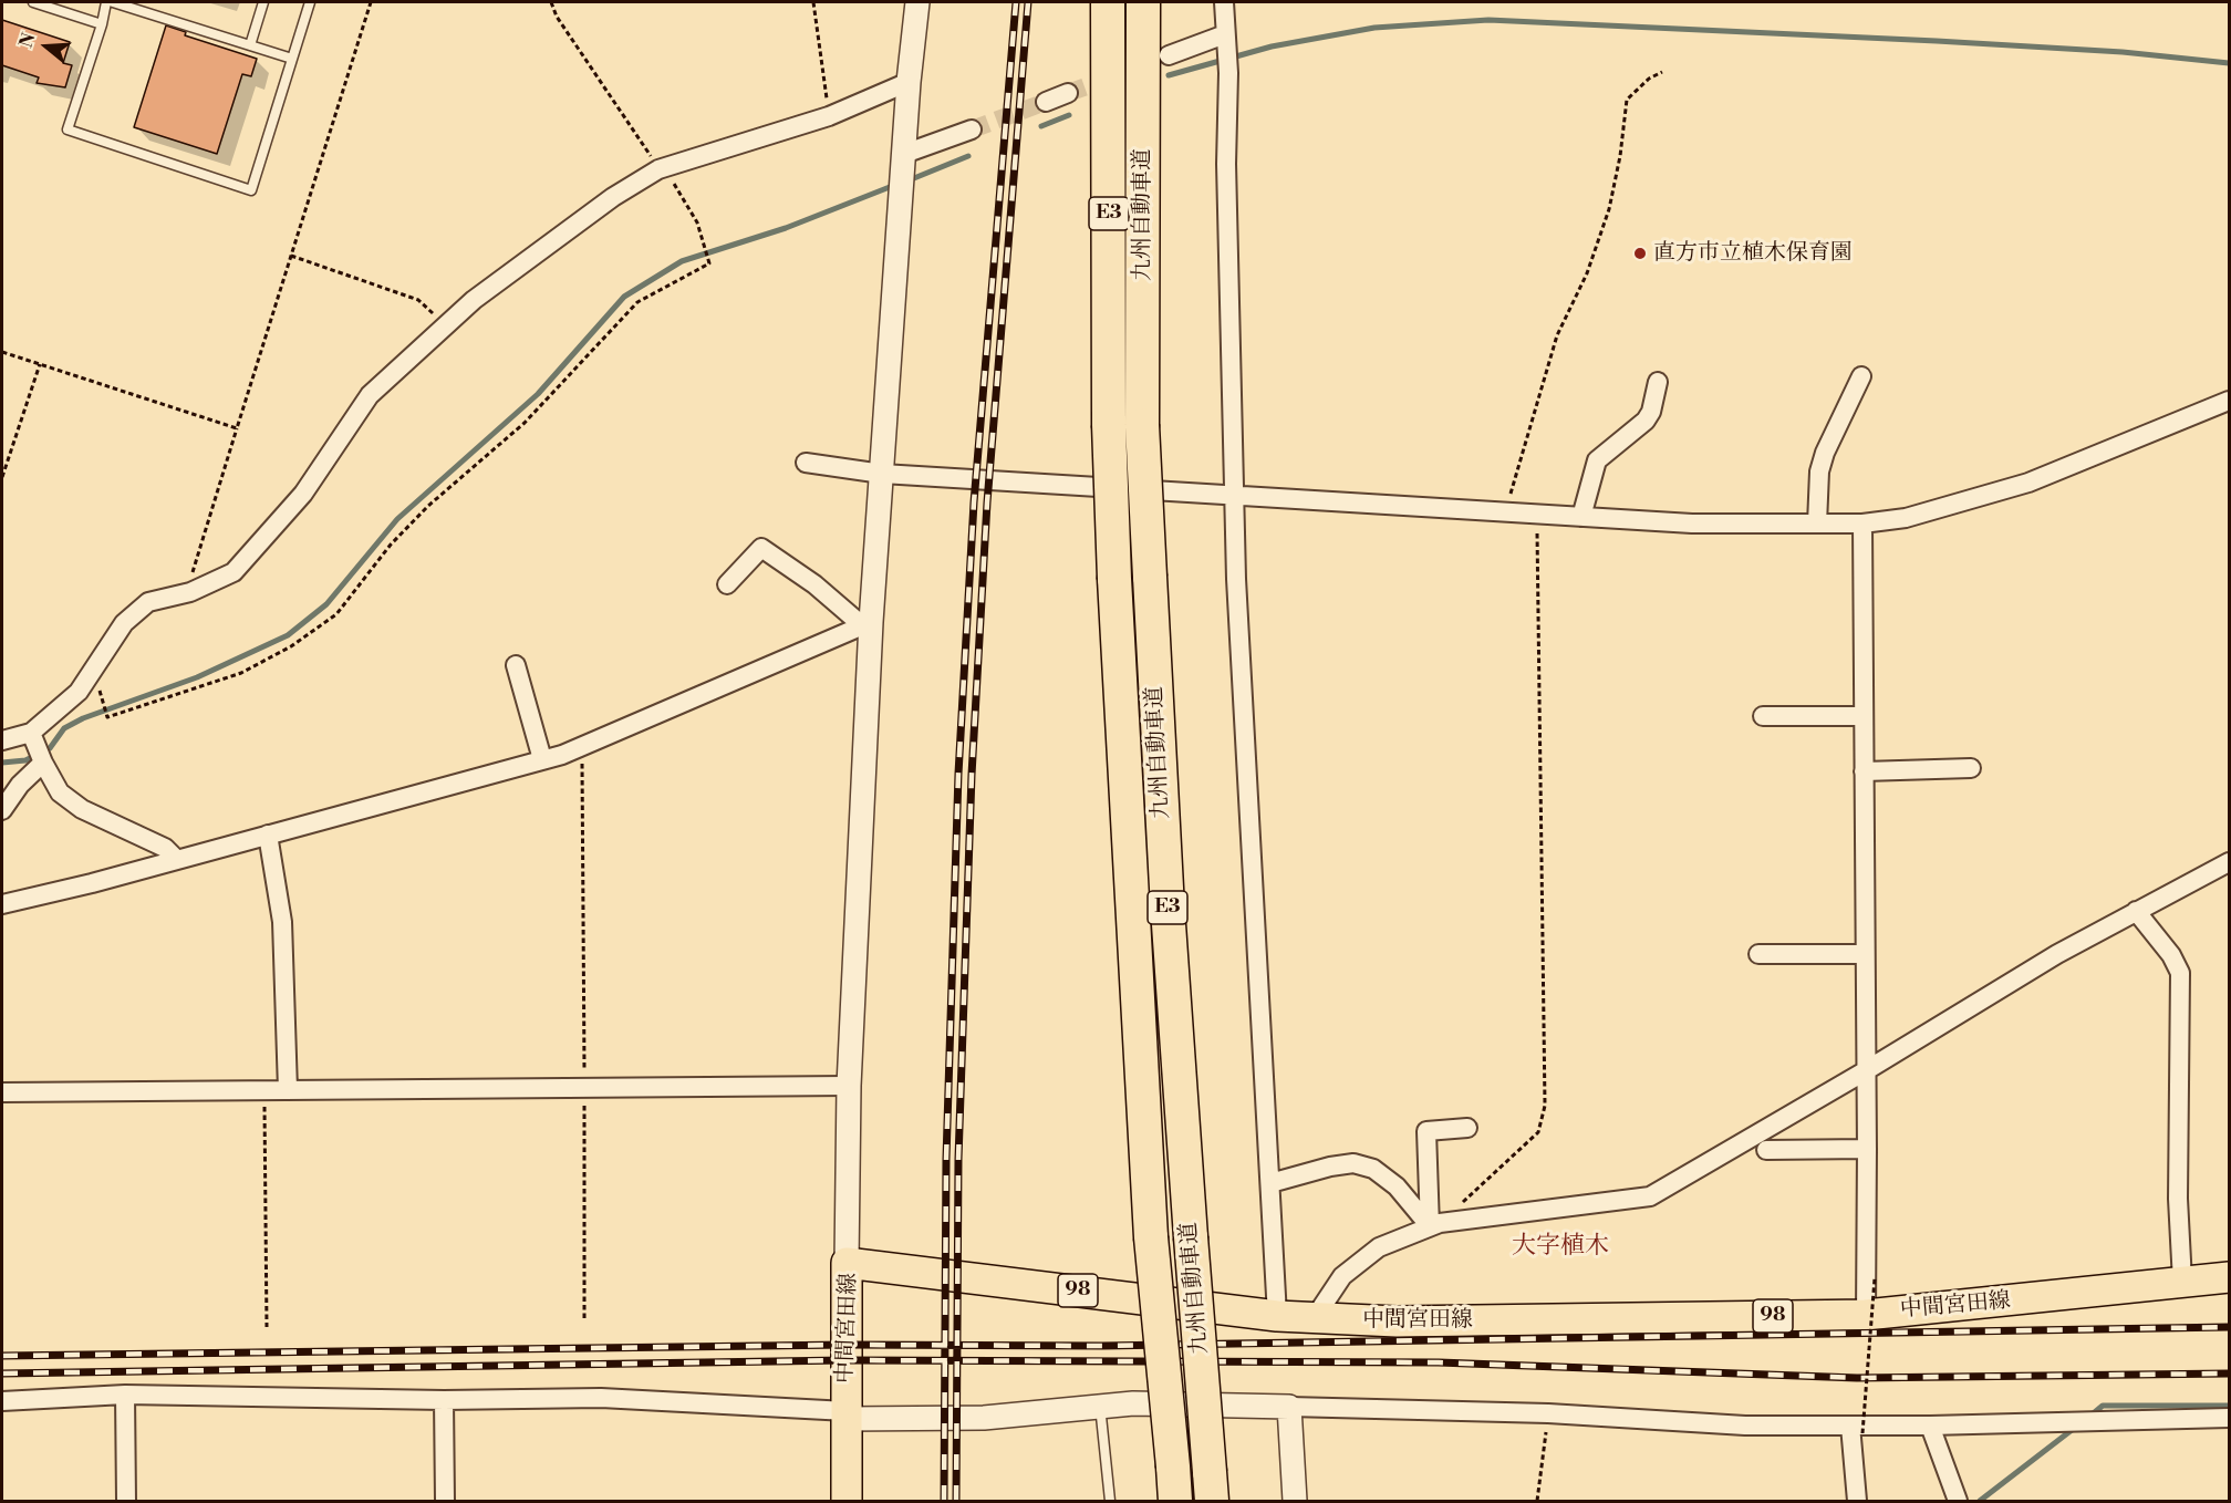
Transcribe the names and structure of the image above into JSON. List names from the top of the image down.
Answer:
{
  "streets": {
    "highway": ["E3", "九州自動車道"],
    "main road": ["98", "中間宮田線"]
  },
  "districts": ["大字植木"],
  "places": ["直方市立植木保育園"],
  "north": "left"
}
